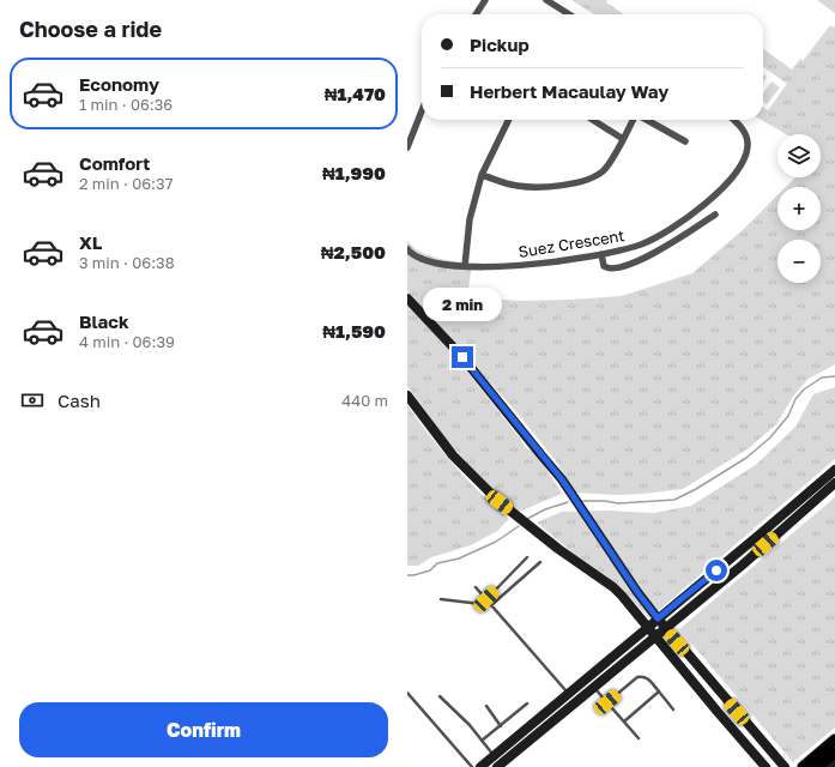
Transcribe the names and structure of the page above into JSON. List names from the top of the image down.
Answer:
{
  "streets": {
    "street": ["Suez Crescent"]
  },
  "page": {
    "heading": "Choose a ride",
    "banner": ["Pickup", "Herbert Macaulay Way"],
    "list": [
      {
        "name": "Economy",
        "note": "1 min · 06:36",
        "value": "₦1,470"
      },
      {
        "name": "Comfort",
        "note": "2 min · 06:37",
        "value": "₦1,990"
      },
      {
        "name": "XL",
        "note": "3 min · 06:38",
        "value": "₦2,500"
      },
      {
        "name": "Black",
        "note": "4 min · 06:39",
        "value": "₦1,590"
      }
    ],
    "map_buttons": ["+", "−"],
    "bubble": "2 min",
    "pay": ["Cash", "440 m"],
    "buttons": "Confirm"
  }
}
